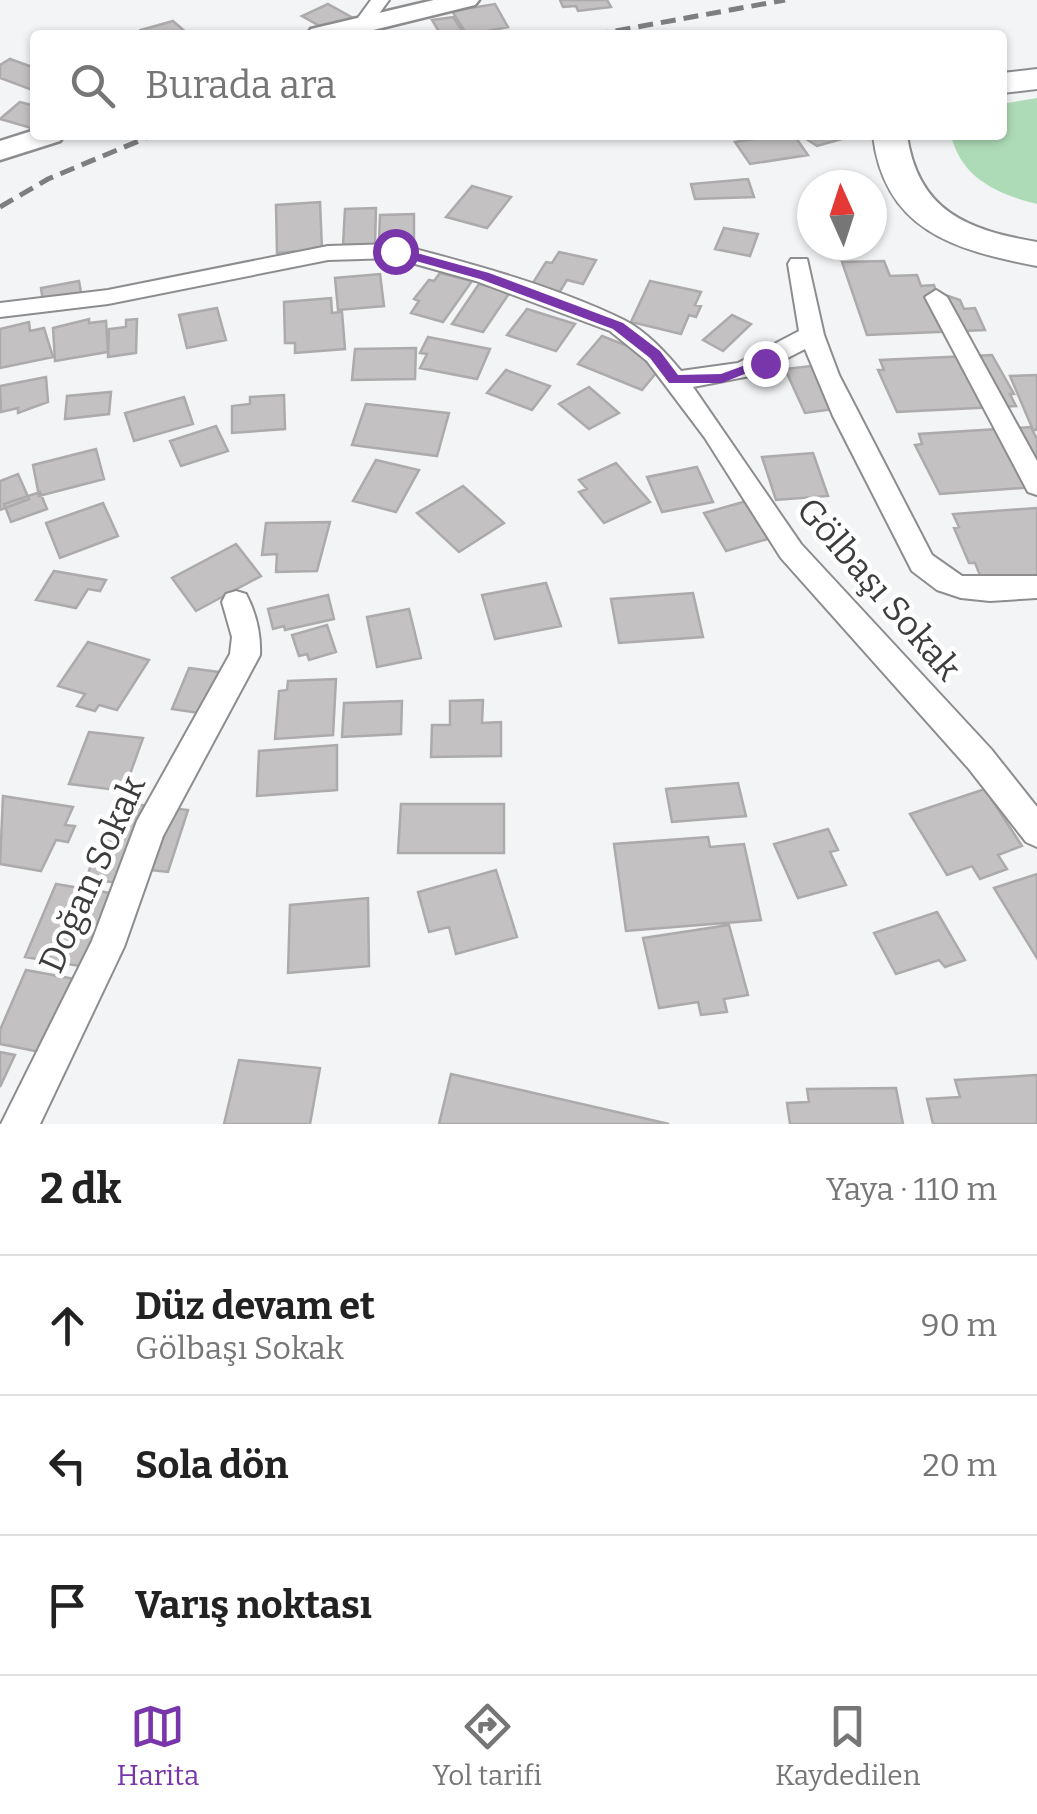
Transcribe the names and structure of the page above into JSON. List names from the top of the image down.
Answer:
{
  "streets": {
    "street": ["Gölbaşı Sokak", "Doğan Sokak"]
  },
  "north": "top",
  "page": {
    "search": "Burada ara",
    "heading": ["2 dk", "Yaya · 110 m"],
    "list": [
      ["Düz devam et", "Gölbaşı Sokak", "90 m"],
      ["Sola dön", "20 m"],
      "Varış noktası"
    ],
    "nav": ["Harita", "Yol tarifi", "Kaydedilen"]
  }
}
